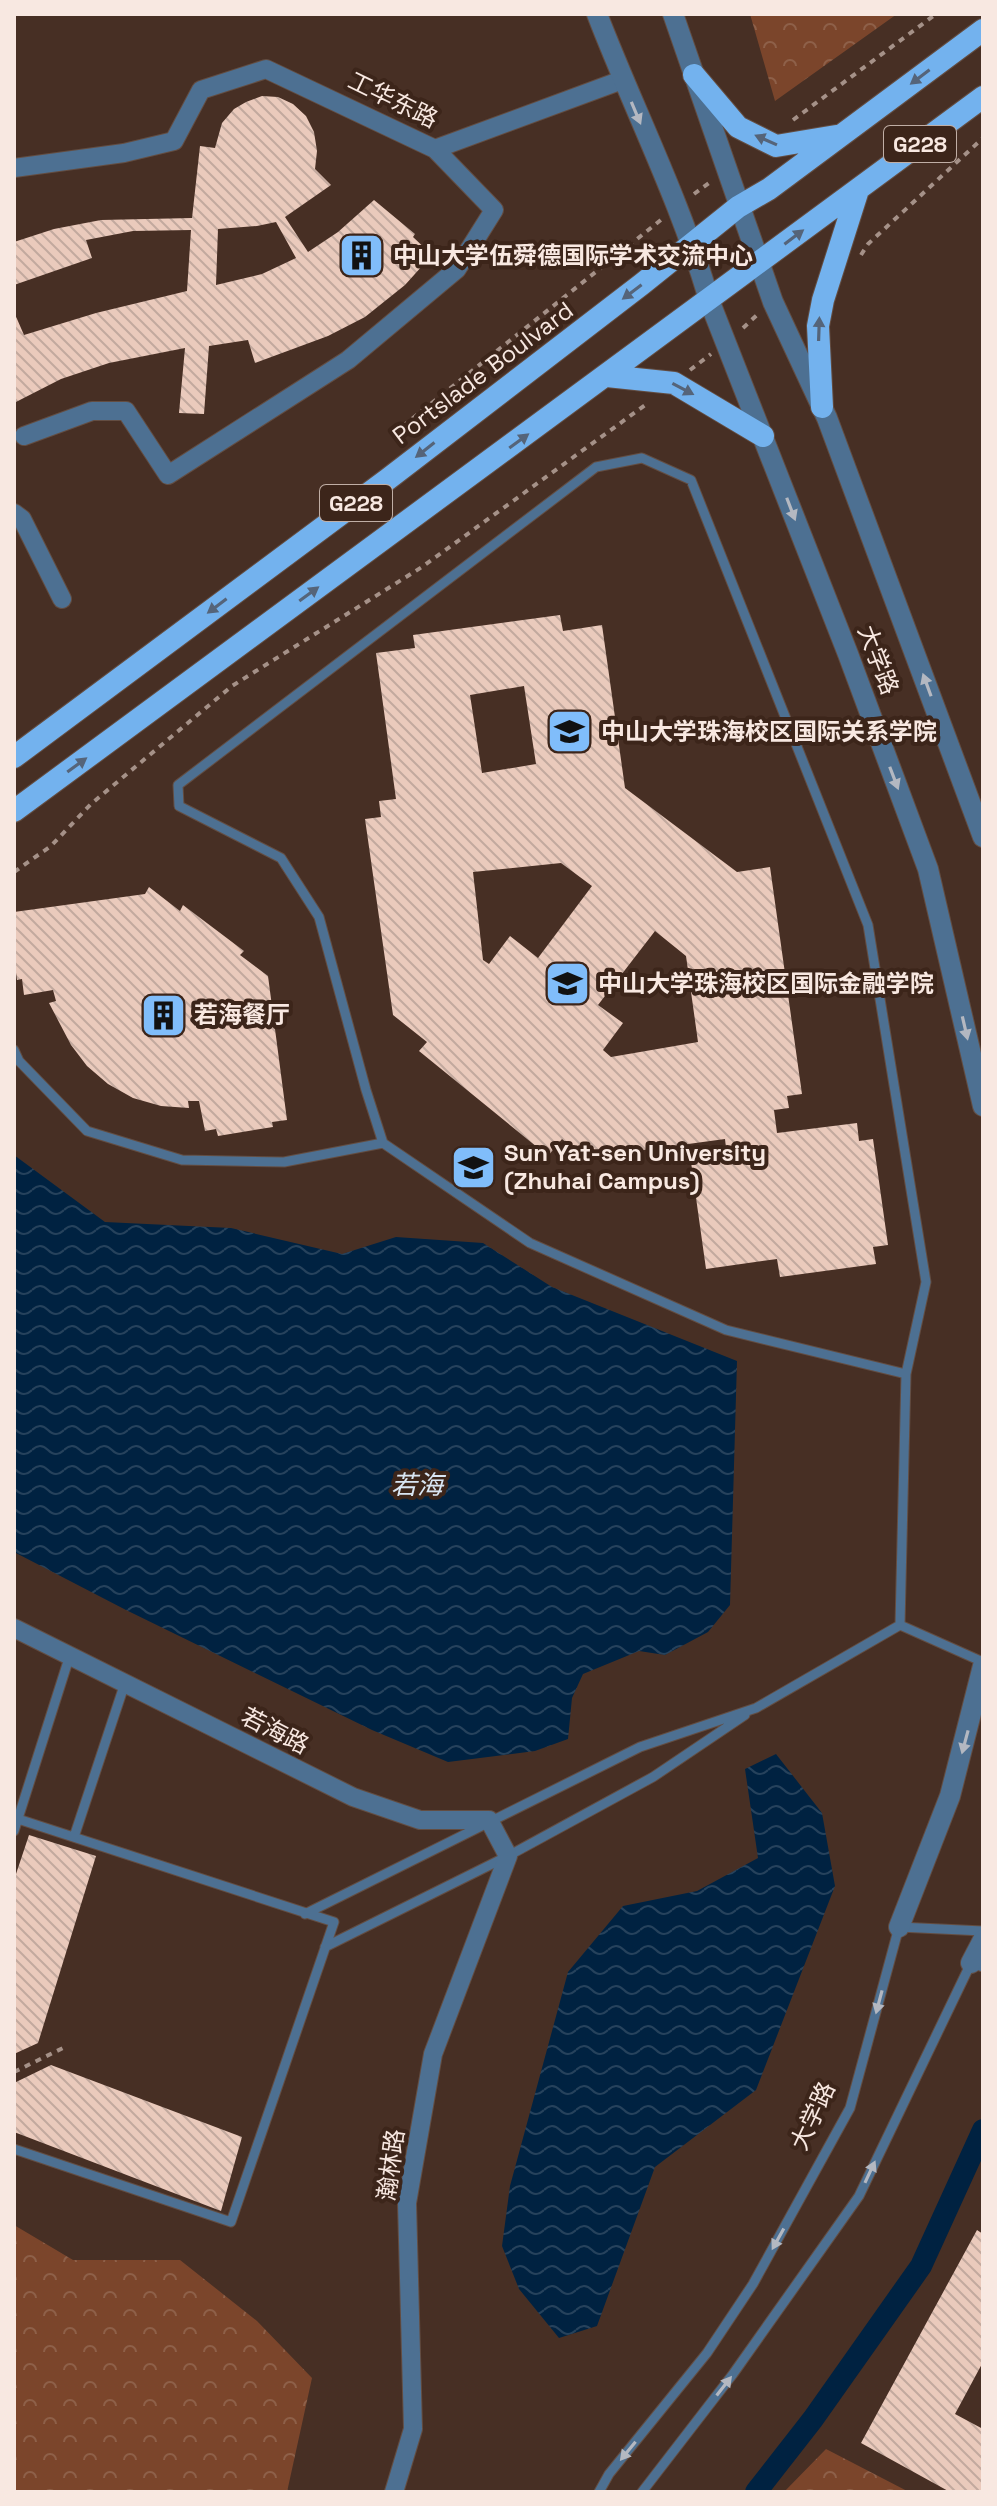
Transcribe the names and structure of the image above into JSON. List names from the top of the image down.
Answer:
{
  "streets": {
    "highway": ["G228", "Portslade Boulvard"],
    "street": [
      "工华东路",
      "大学路",
      "若海路",
      "瀚林路"
    ]
  },
  "crossings": [
    ["G228", "大学路"],
    ["Portslade Boulvard", "大学路"]
  ],
  "water": ["若海"],
  "places": {
    "building": ["中山大学伍舜德国际学术交流中心", "若海餐厅"],
    "school or university": ["中山大学珠海校区国际关系学院", "中山大学珠海校区国际金融学院", "Sun Yat-sen University (Zhuhai Campus)"]
  }
}
